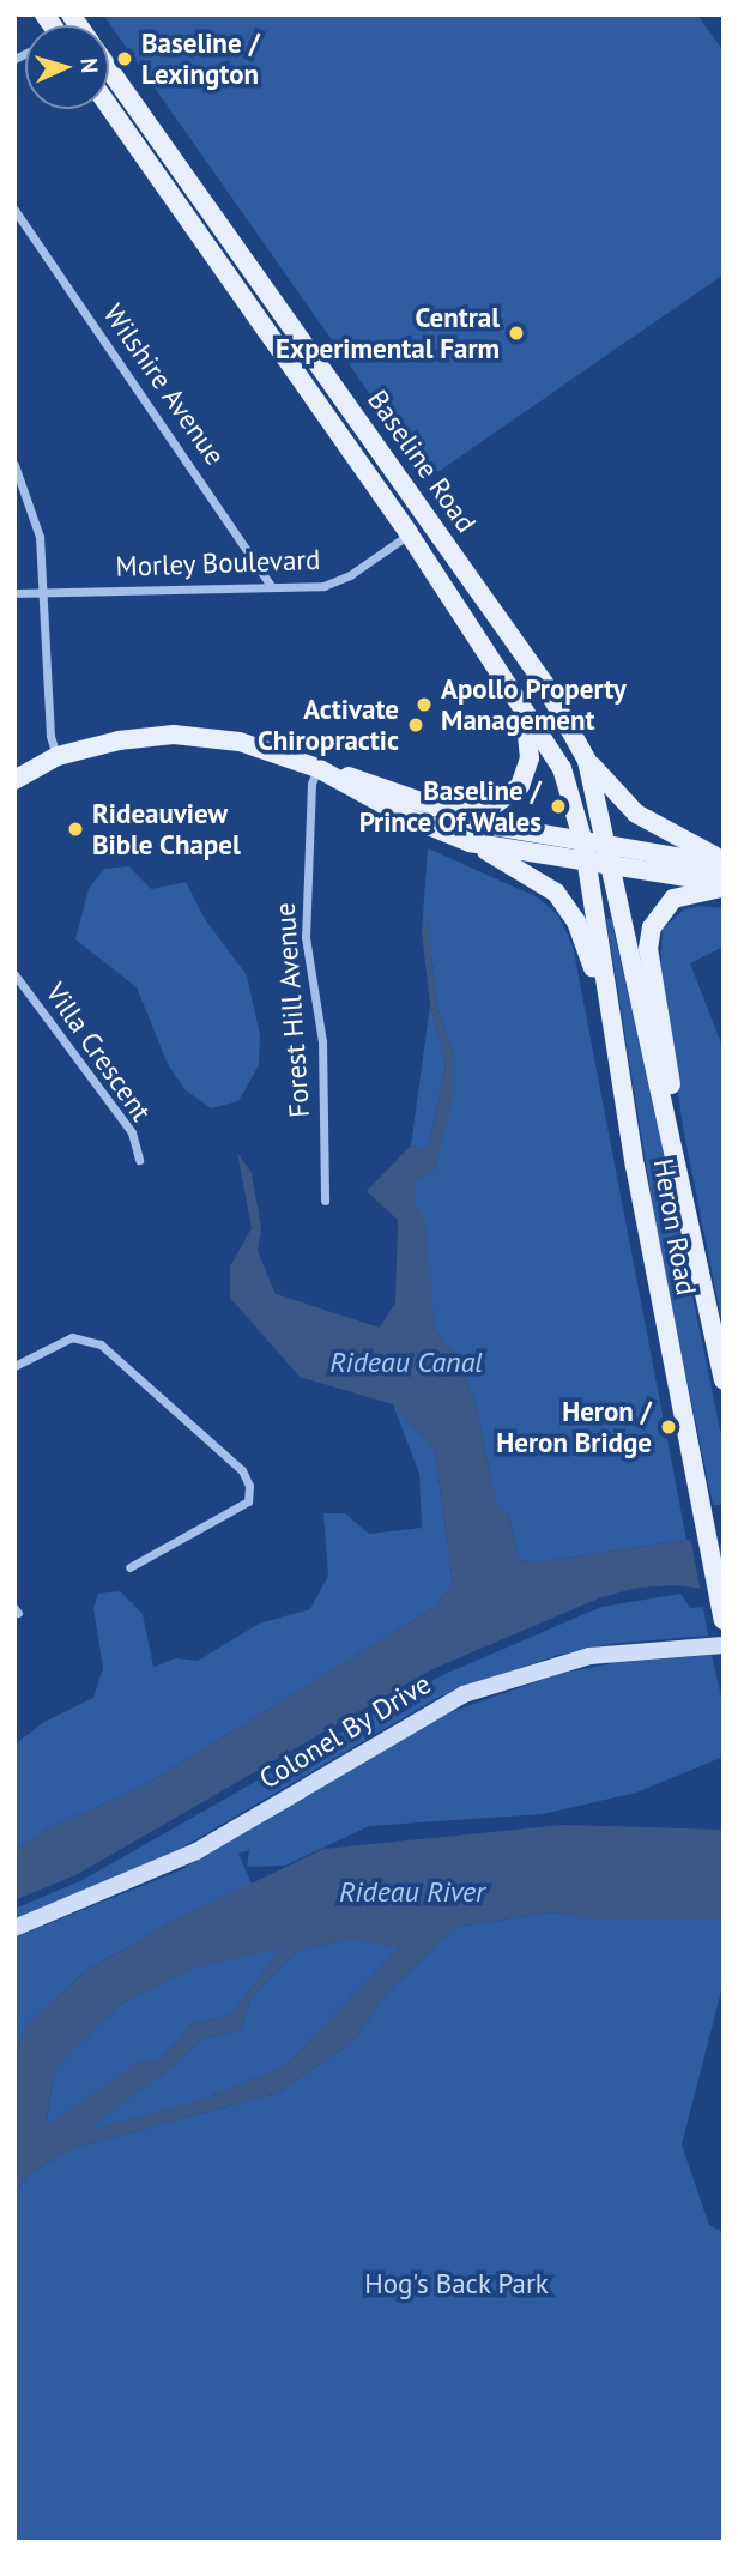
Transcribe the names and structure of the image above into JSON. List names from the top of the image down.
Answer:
{
  "streets": {
    "main road": ["Baseline Road", "Heron Road", "Colonel By Drive"],
    "street": [
      "Wilshire Avenue",
      "Morley Boulevard",
      "Forest Hill Avenue",
      "Villa Crescent"
    ]
  },
  "crossings": [
    ["Wilshire Avenue", "Morley Boulevard"],
    ["Baseline Road", "Morley Boulevard"],
    ["Baseline Road", "Heron Road"]
  ],
  "water": ["Rideau Canal", "Rideau River"],
  "parks": ["Hog's Back Park"],
  "places": [
    "Baseline / Lexington",
    "Central Experimental Farm",
    "Apollo Property Management",
    "Activate Chiropractic",
    "Baseline / Prince Of Wales",
    "Rideauview Bible Chapel",
    "Heron / Heron Bridge"
  ],
  "north": "right"
}
